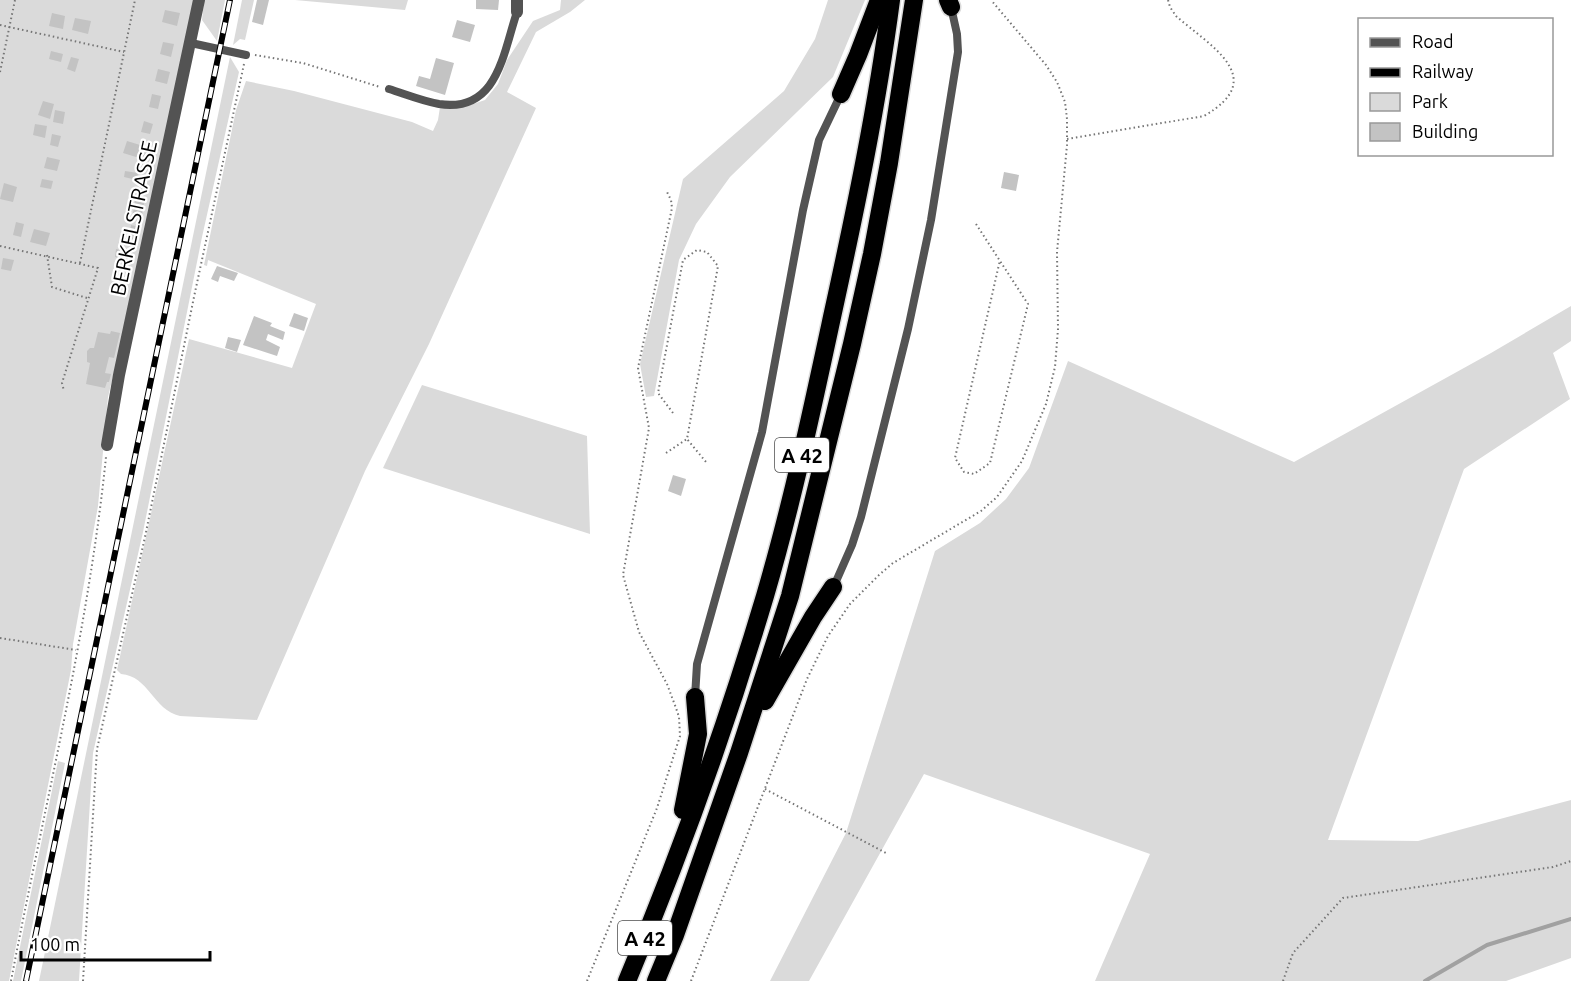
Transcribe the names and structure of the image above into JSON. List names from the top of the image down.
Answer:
{
  "streets": {
    "highway": ["A 42"],
    "street": ["BERKELSTRASSE"]
  },
  "legend": [
    "Road",
    "Railway",
    "Park",
    "Building"
  ],
  "scale_bar": "100 m"
}
